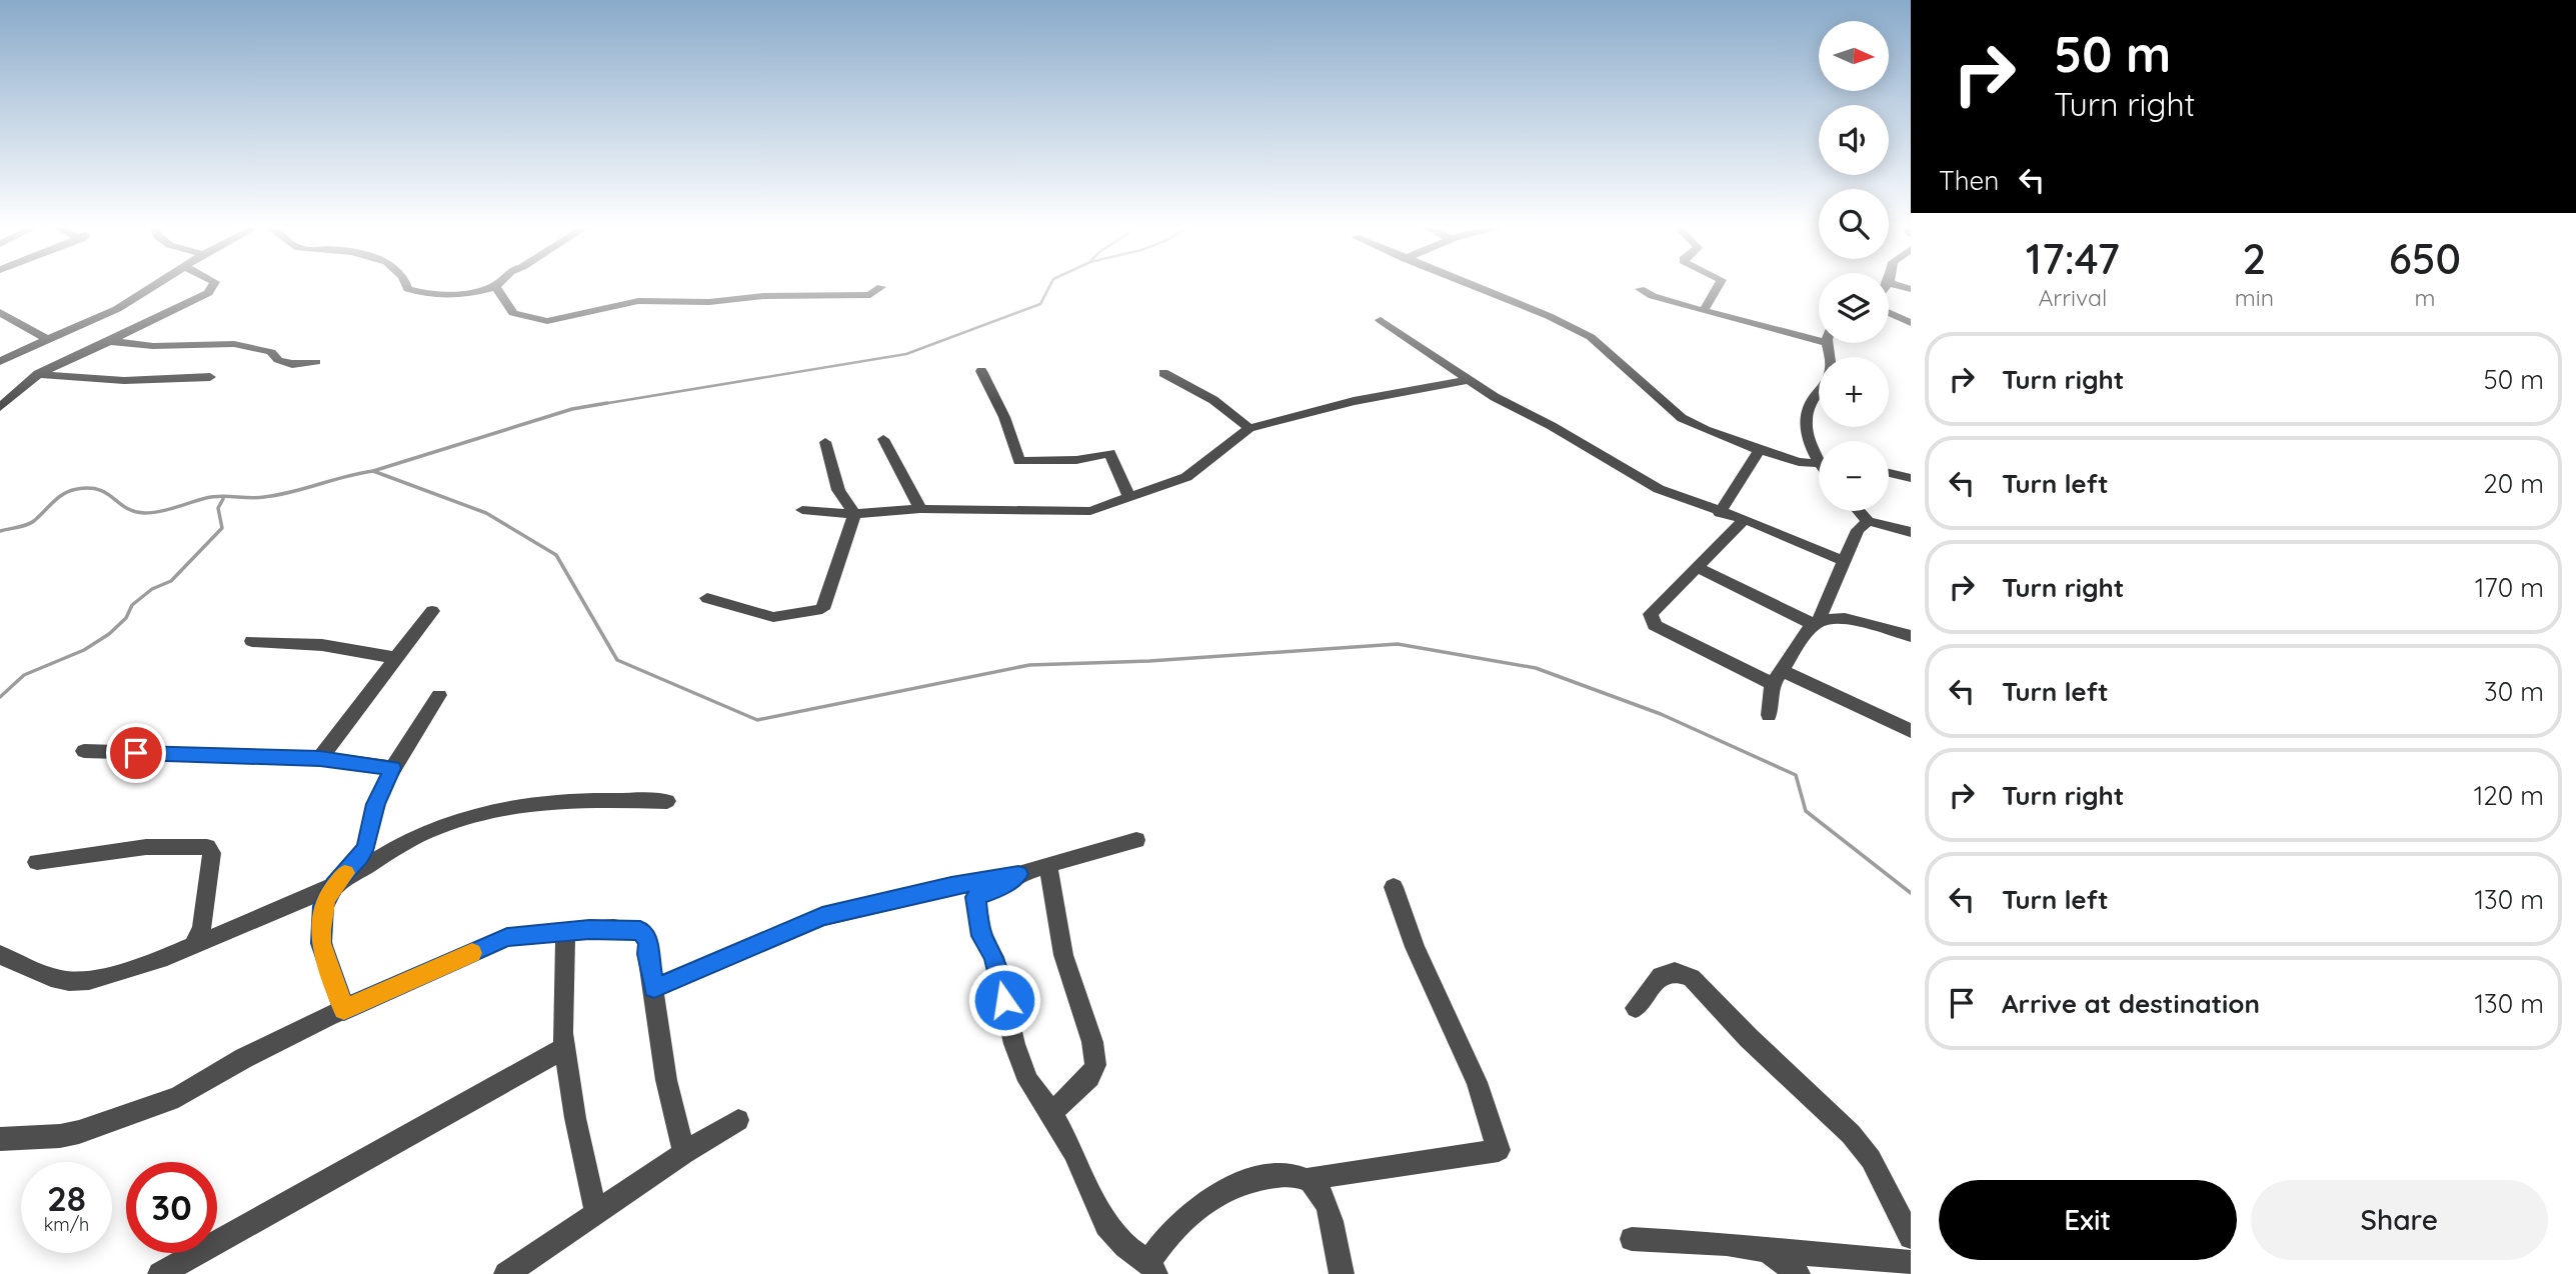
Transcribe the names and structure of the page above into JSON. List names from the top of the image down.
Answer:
{
  "north": "right",
  "page": {
    "turn": ["50 m", "Turn right"],
    "map_buttons": ["+", "−"],
    "then": "Then",
    "eta": [
      "17:47",
      "Arrival",
      "2",
      "min",
      "650",
      "m"
    ],
    "list": [
      {
        "name": "Turn right",
        "value": "50 m"
      },
      {
        "name": "Turn left",
        "value": "20 m"
      },
      {
        "name": "Turn right",
        "value": "170 m"
      },
      {
        "name": "Turn left",
        "value": "30 m"
      },
      {
        "name": "Turn right",
        "value": "120 m"
      },
      {
        "name": "Turn left",
        "value": "130 m"
      },
      {
        "name": "Arrive at destination",
        "value": "130 m"
      }
    ],
    "speed": "28 km/h",
    "limit": "30",
    "buttons": ["Exit", "Share"]
  }
}
